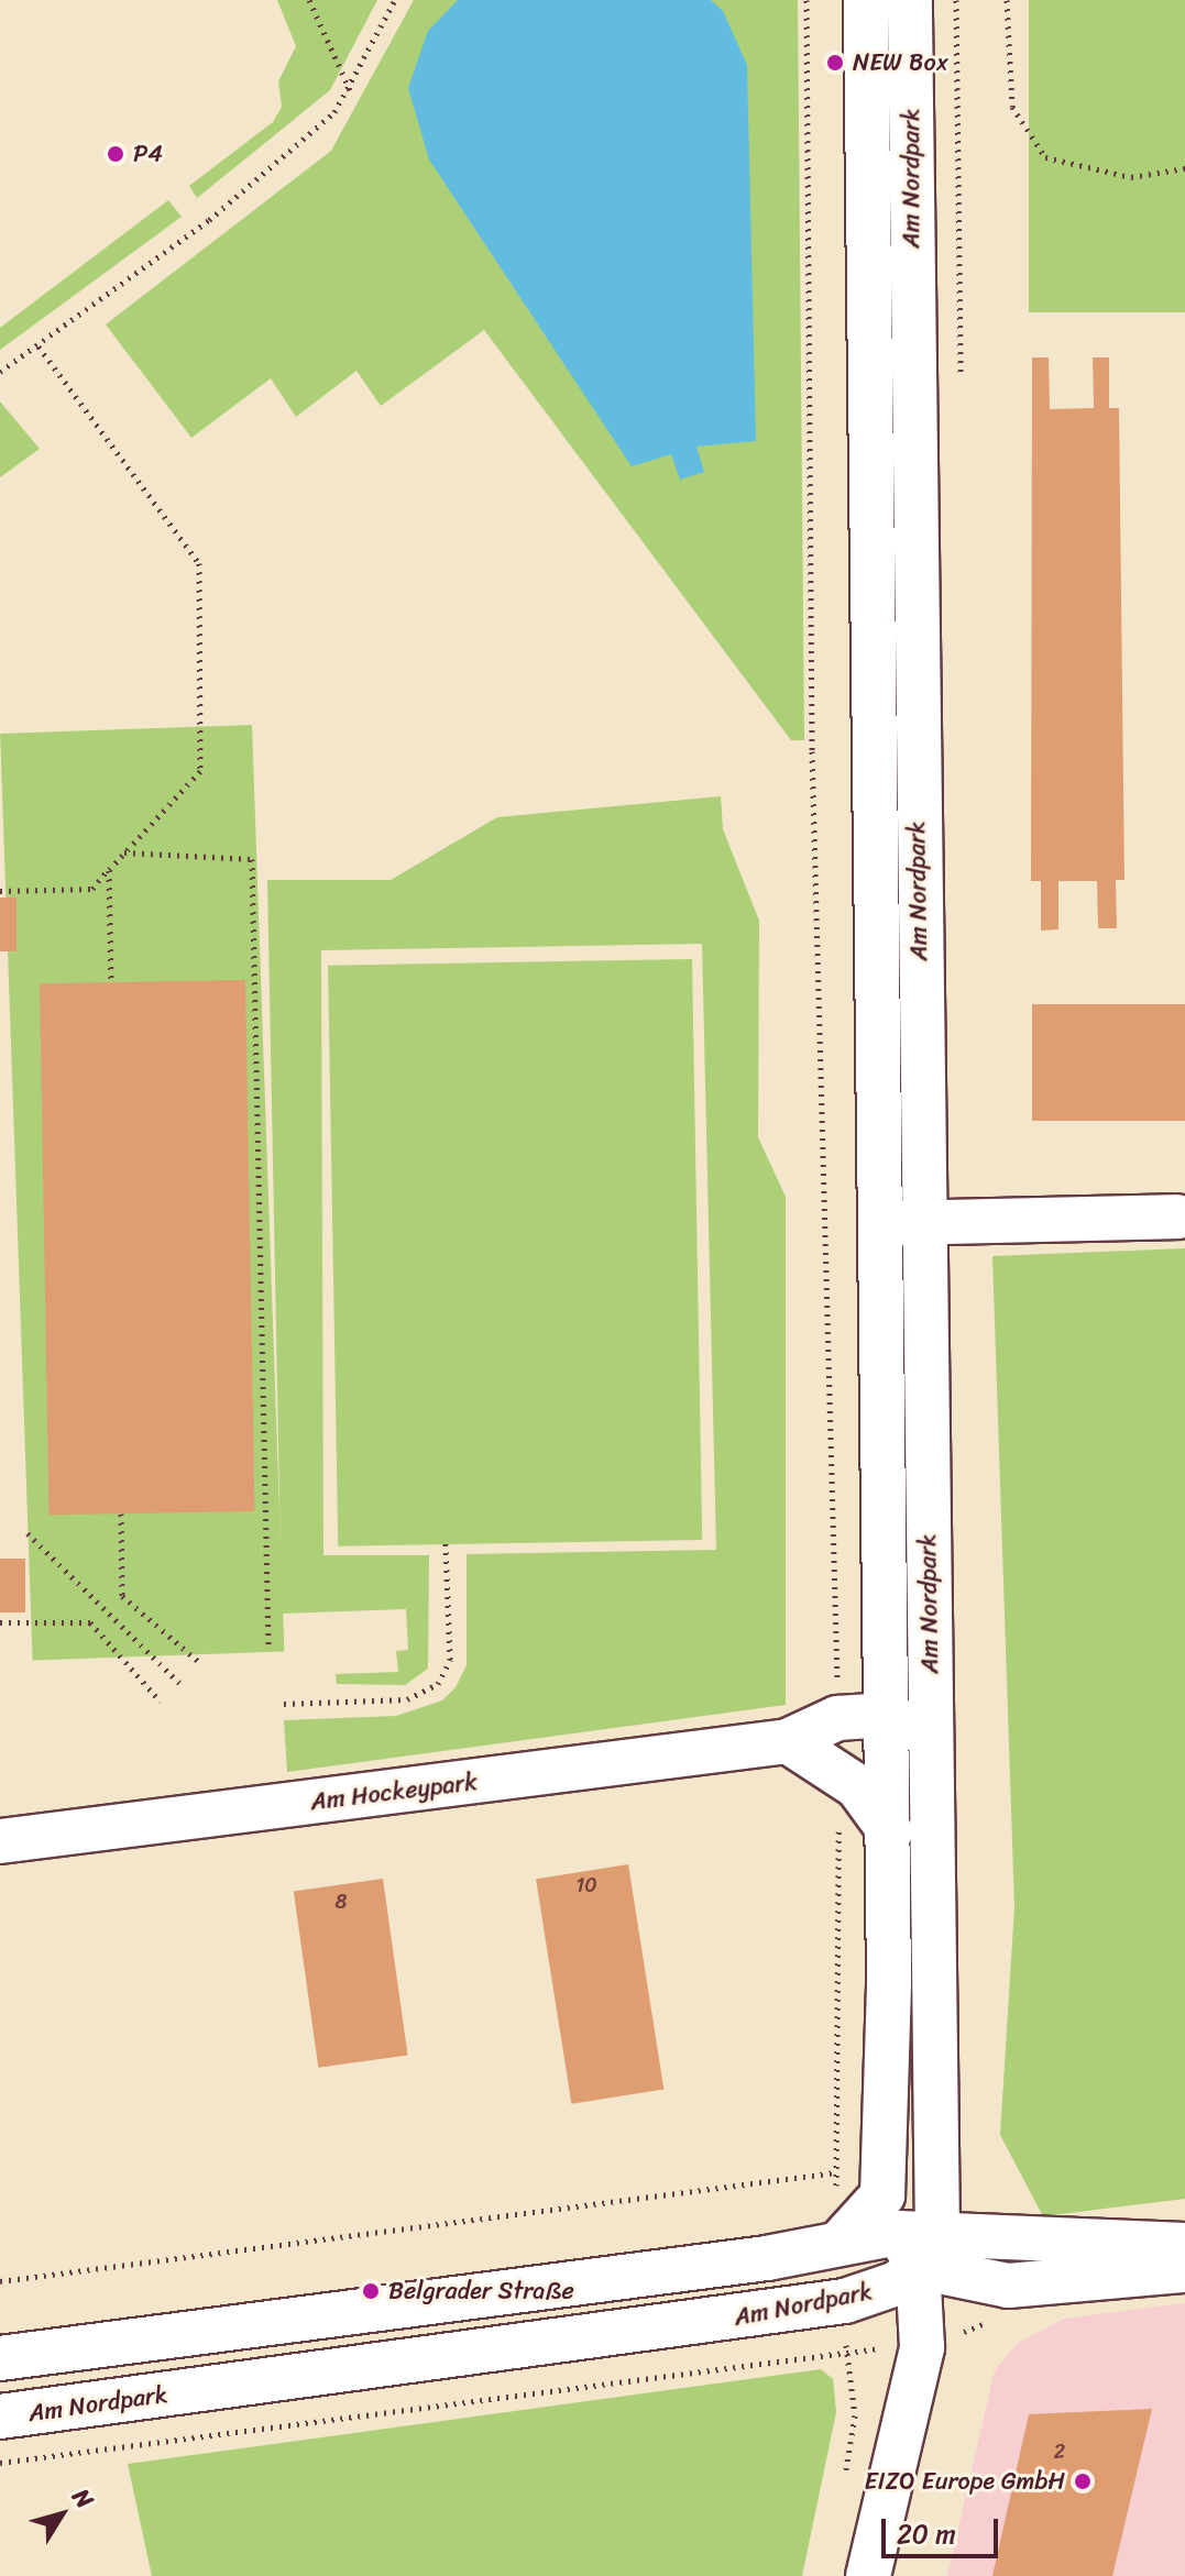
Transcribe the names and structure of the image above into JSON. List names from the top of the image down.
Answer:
{
  "streets": {
    "street": ["Am Nordpark", "Am Hockeypark"]
  },
  "crossings": [
    ["Am Nordpark", "Am Hockeypark"]
  ],
  "places": [
    "NEW Box",
    "P4",
    "Belgrader Straße",
    "EIZO Europe GmbH"
  ],
  "house_numbers": ["10", "8", "2"],
  "scale_bar": "20 m",
  "north": "top right"
}
